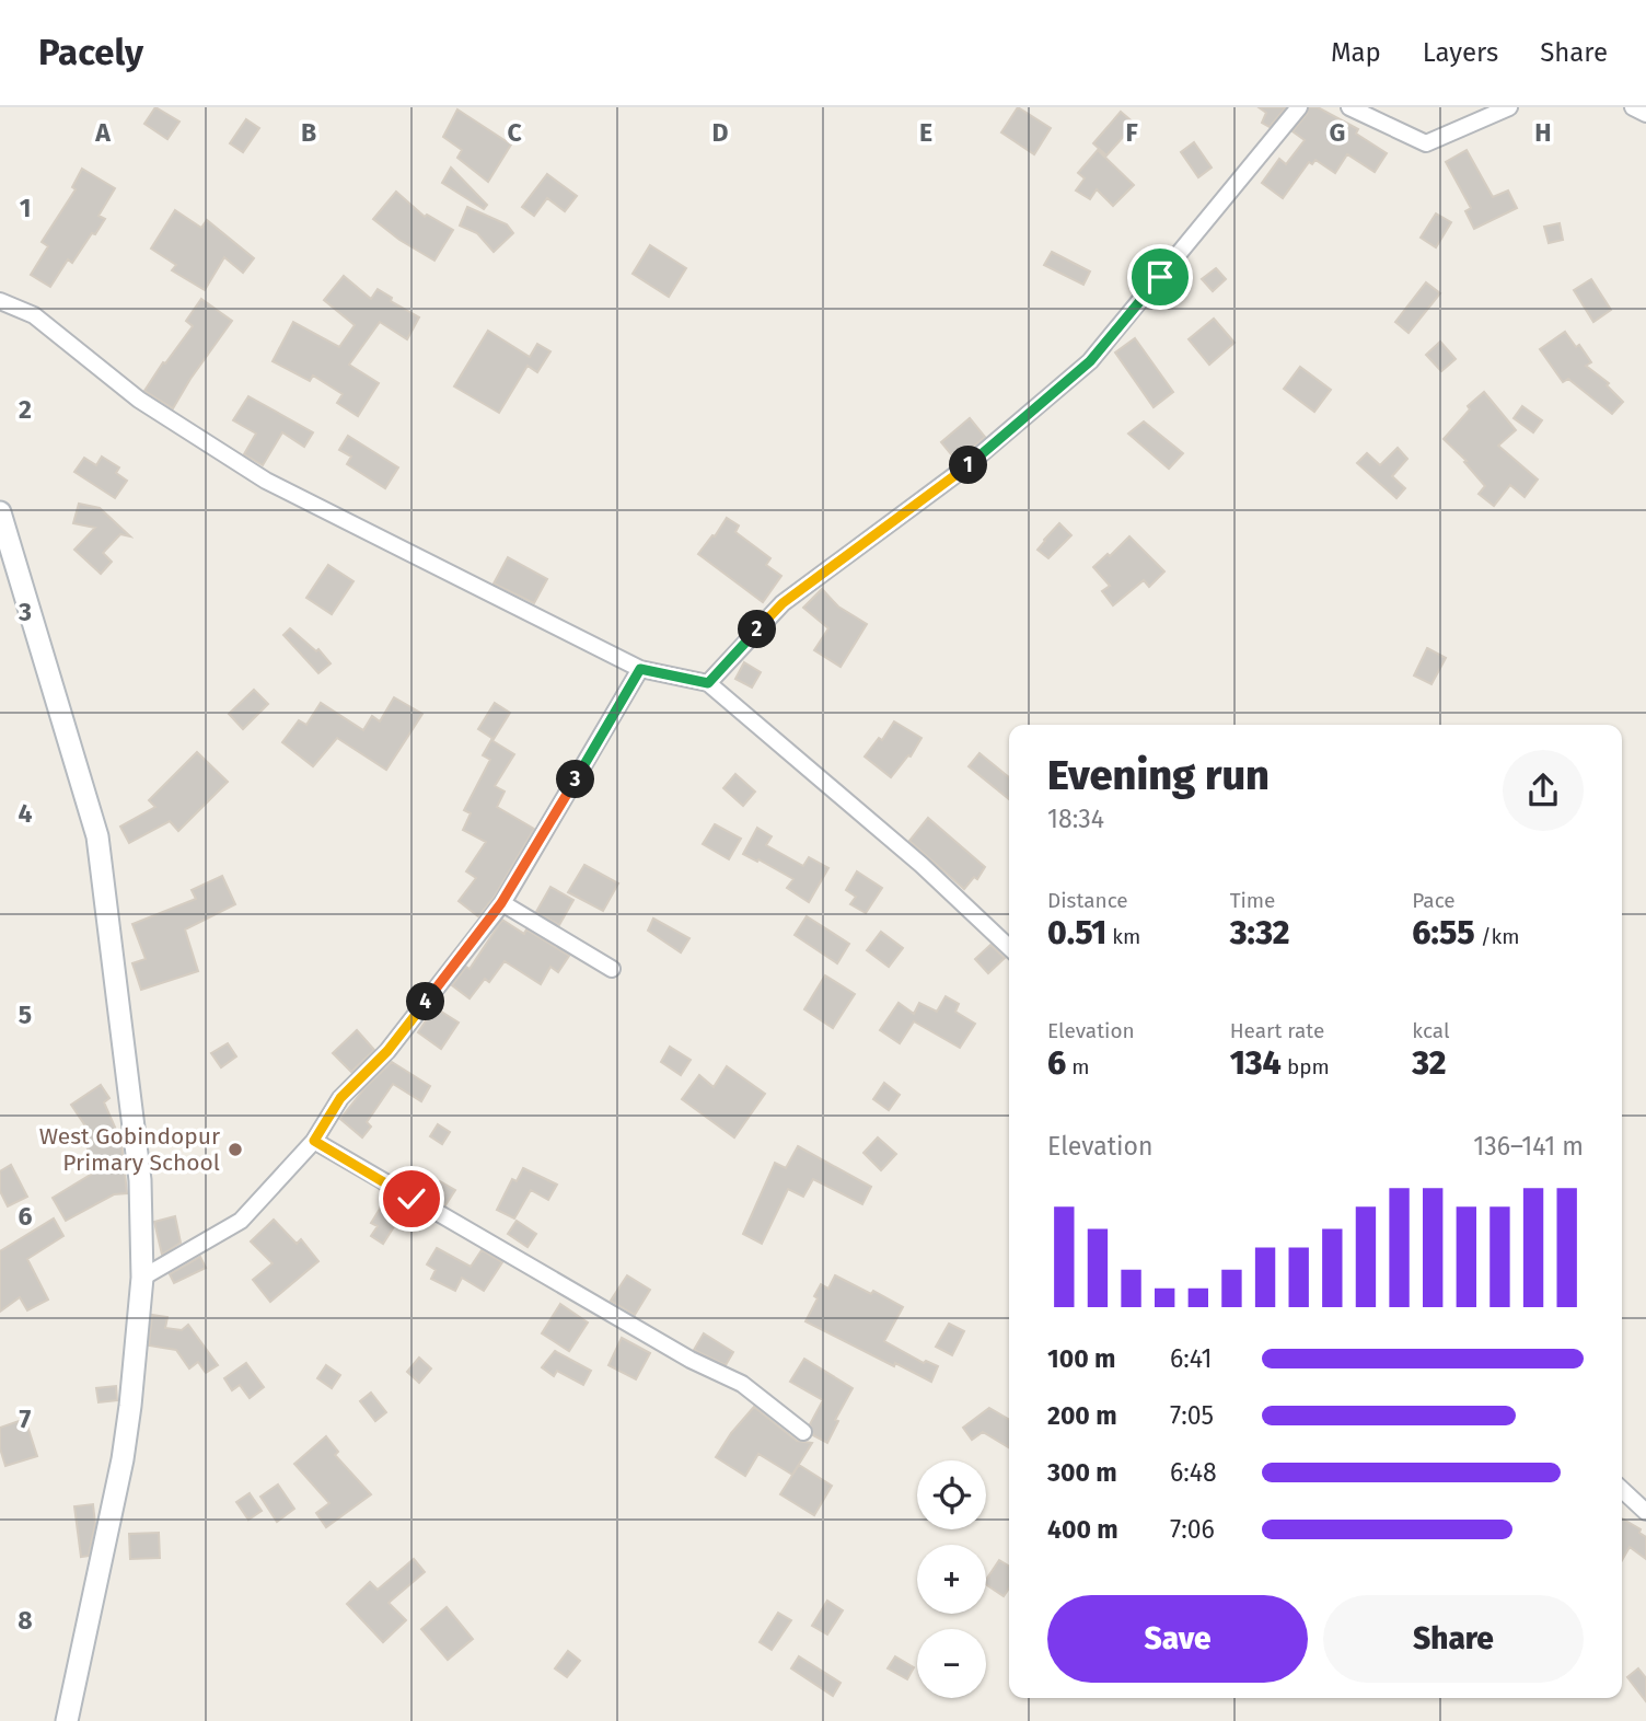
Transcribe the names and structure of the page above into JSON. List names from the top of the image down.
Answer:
{
  "places": ["West Gobindopur Primary School"],
  "page": {
    "header": "Pacely",
    "nav": ["Map", "Layers", "Share"],
    "pins": [
      "1",
      "2",
      "3",
      "4"
    ],
    "heading": ["Evening run", "18:34"],
    "stats": [
      ["Distance", "0.51 km"],
      ["Time", "3:32"],
      ["Pace", "6:55 /km"],
      ["Elevation", "6 m"],
      ["Heart rate", "134 bpm"],
      ["kcal", "32"]
    ],
    "chart": ["Elevation", "136–141 m"],
    "list": [
      {
        "name": "100 m",
        "note": "6:41"
      },
      {
        "name": "200 m",
        "note": "7:05"
      },
      {
        "name": "300 m",
        "note": "6:48"
      },
      {
        "name": "400 m",
        "note": "7:06"
      }
    ],
    "map_buttons": ["+", "−"],
    "buttons": ["Save", "Share"]
  },
  "grid": {
    "columns": [
      "A",
      "B",
      "C",
      "D",
      "E",
      "F",
      "G",
      "H"
    ],
    "rows": [
      "1",
      "2",
      "3",
      "4",
      "5",
      "6",
      "7",
      "8"
    ]
  }
}
